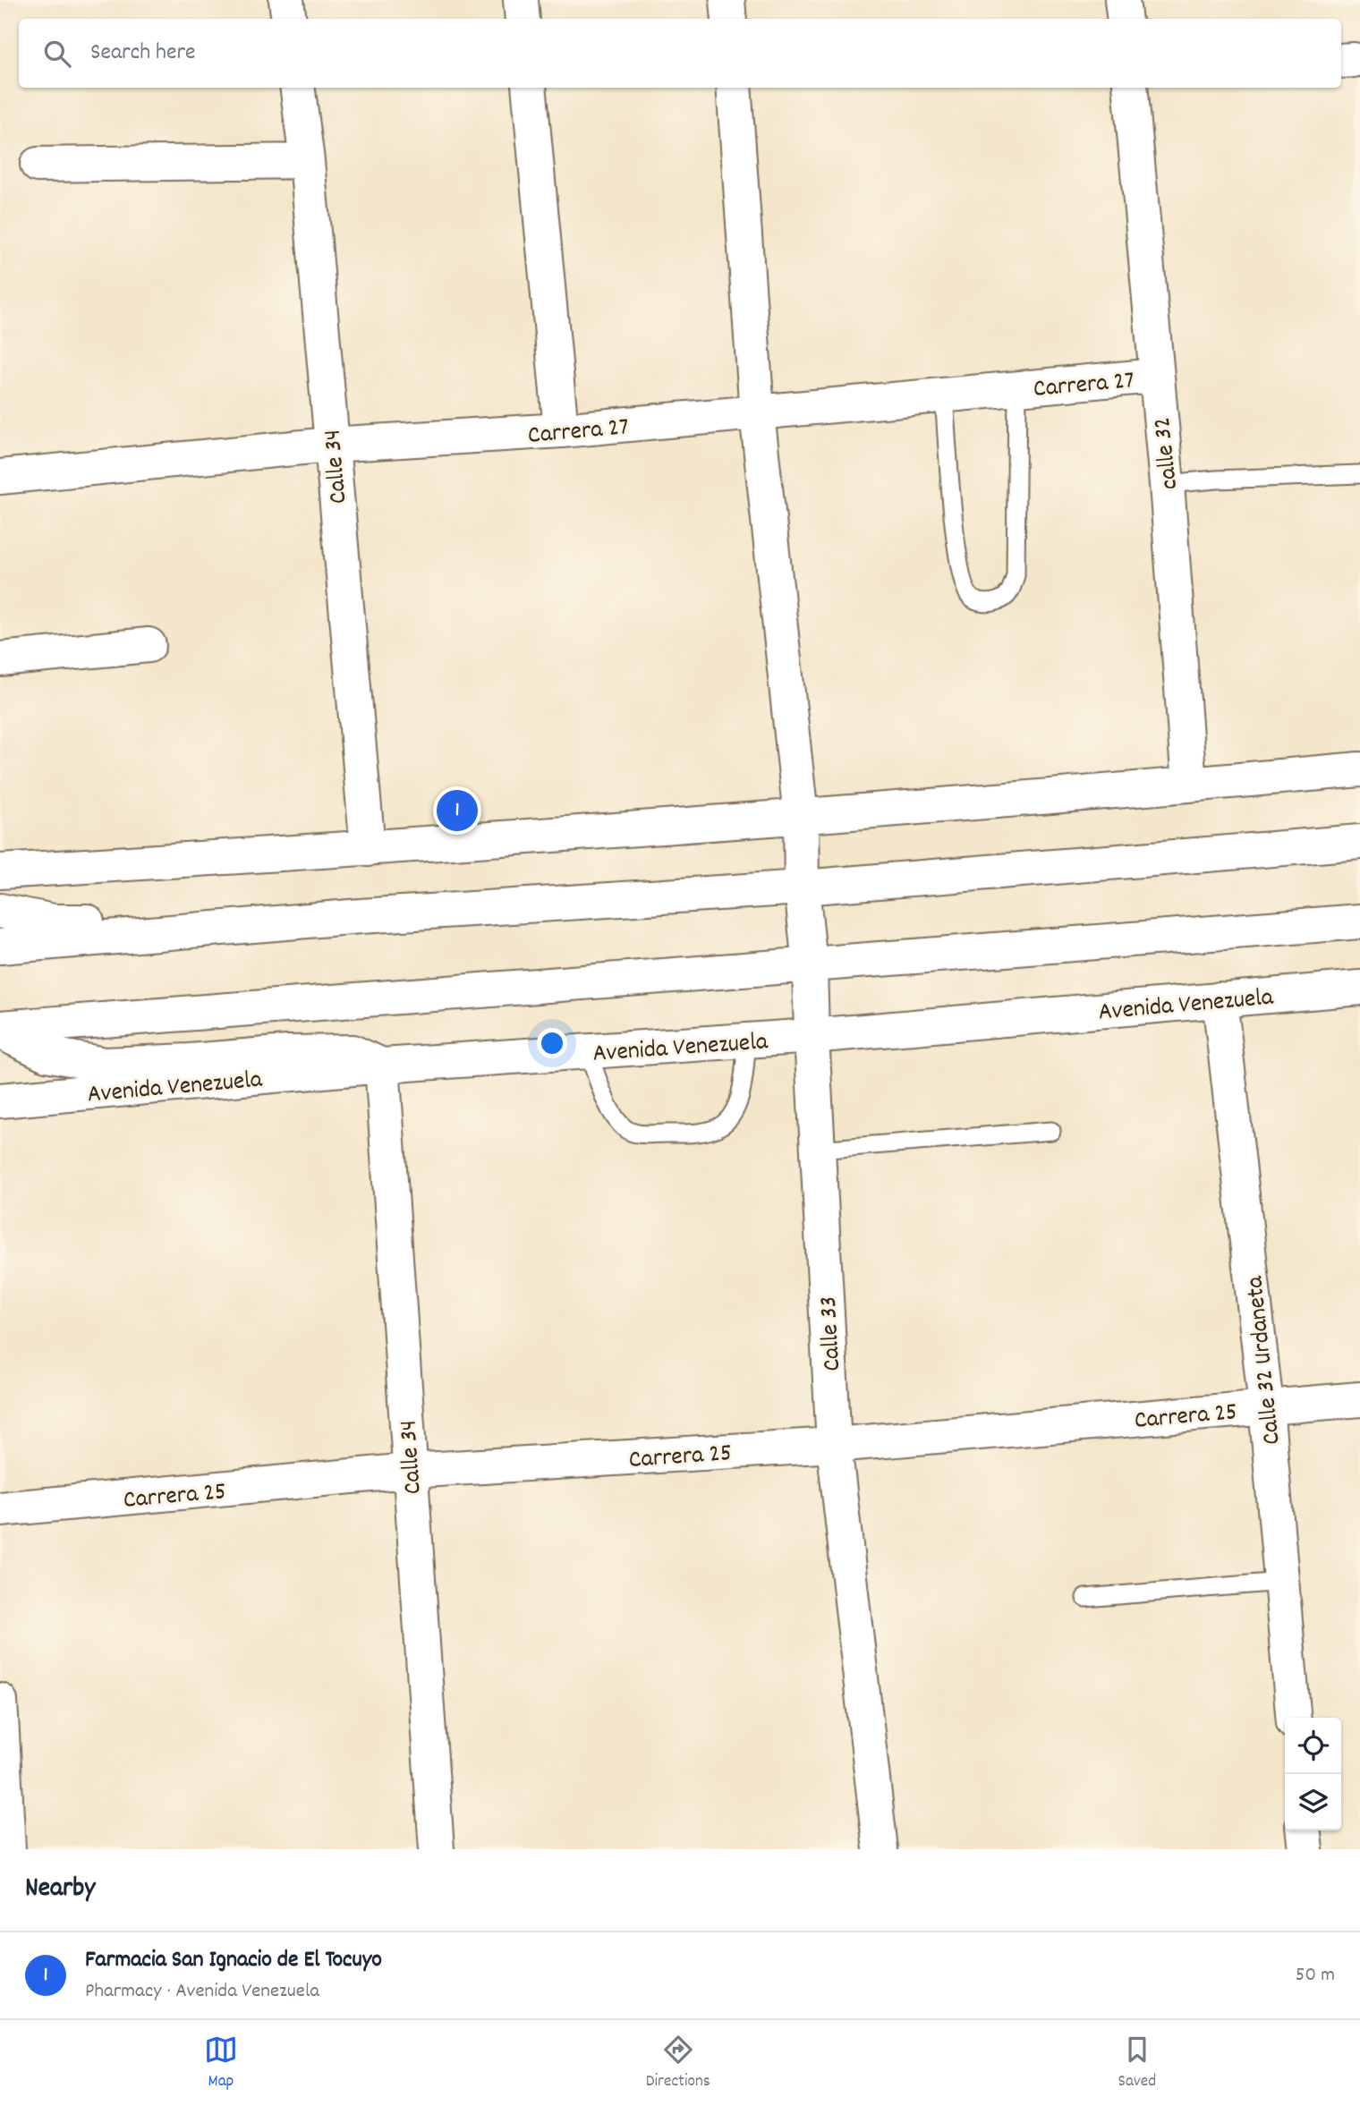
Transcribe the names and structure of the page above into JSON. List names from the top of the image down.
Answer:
{
  "streets": {
    "street": [
      "Carrera 27",
      "calle 32",
      "Calle 34",
      "Avenida Venezuela",
      "Calle 33",
      "Calle 32 Urdaneta",
      "Carrera 25"
    ]
  },
  "crossings": [
    ["Carrera 27", "calle 32"],
    ["Carrera 27", "Calle 34"],
    ["Carrera 27", "Calle 33"],
    ["Calle 34", "Avenida Venezuela"],
    ["Calle 34", "Carrera 25"],
    ["Avenida Venezuela", "Calle 33"],
    ["Avenida Venezuela", "Calle 32 Urdaneta"],
    ["Calle 33", "Carrera 25"],
    ["Calle 32 Urdaneta", "Carrera 25"]
  ],
  "page": {
    "search": "Search here",
    "pins": "1",
    "heading": "Nearby",
    "list": [
      {
        "mark": "1",
        "name": "Farmacia San Ignacio de El Tocuyo",
        "note": "Pharmacy · Avenida Venezuela",
        "value": "50 m"
      }
    ],
    "nav": ["Map", "Directions", "Saved"]
  }
}
